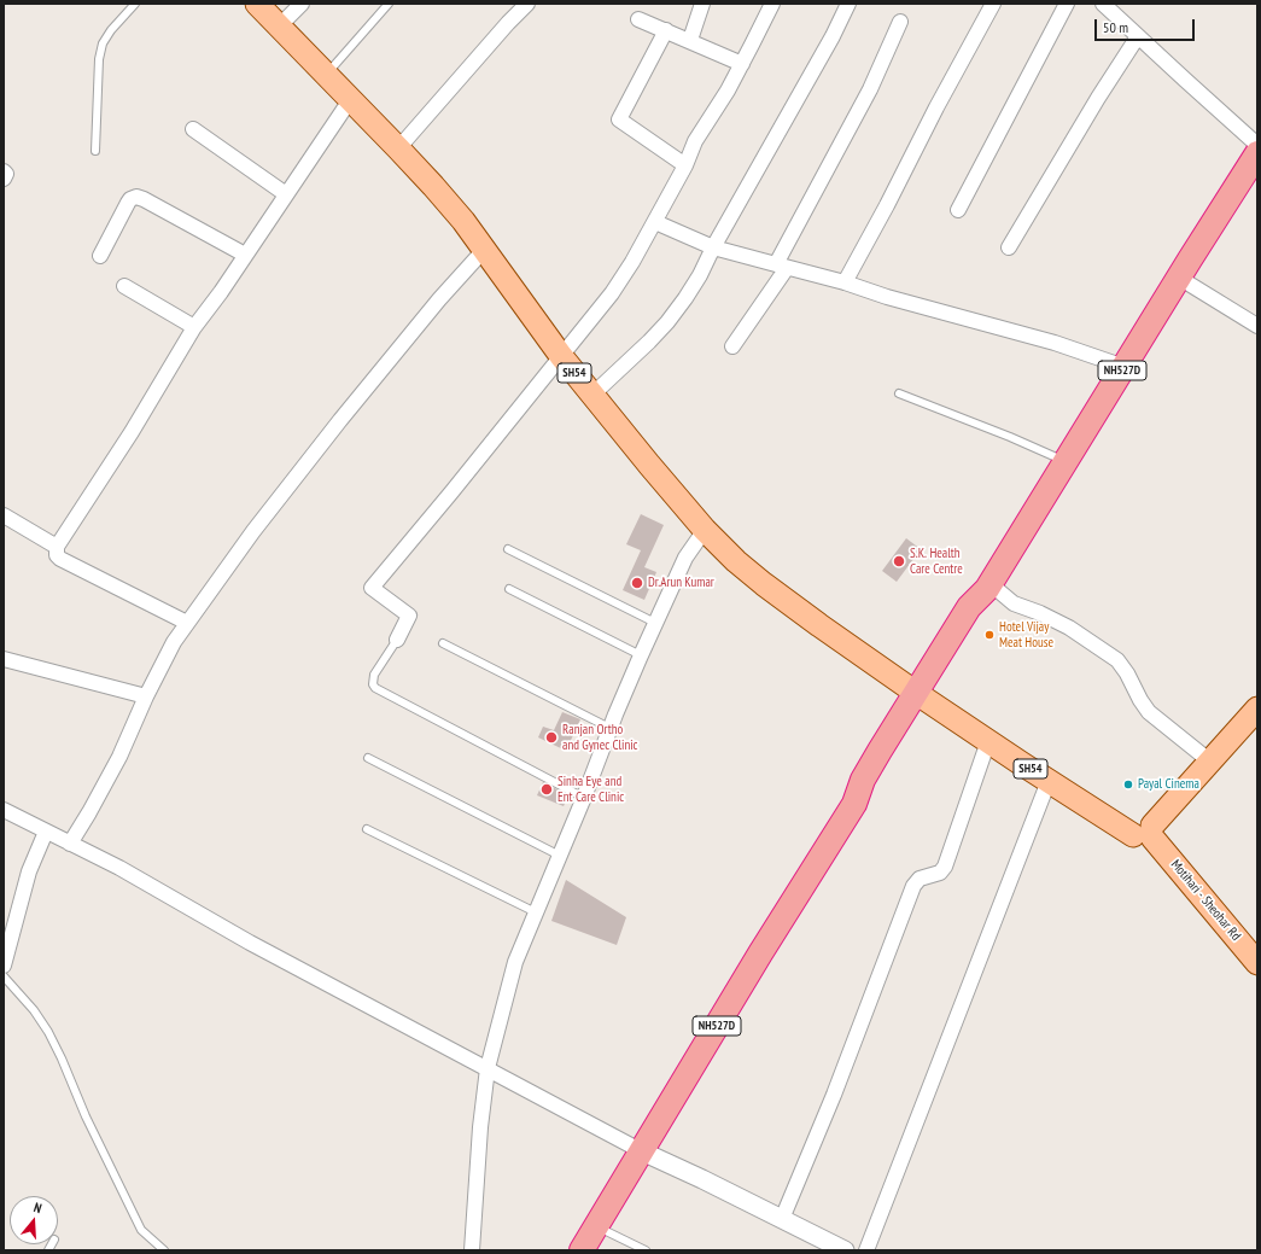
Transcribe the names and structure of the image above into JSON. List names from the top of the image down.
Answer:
{
  "streets": {
    "highway": ["NH527D"],
    "main road": ["SH54", "Motihari - Sheohar Rd"]
  },
  "crossings": [
    ["NH527D", "SH54"],
    ["SH54", "Motihari - Sheohar Rd"]
  ],
  "places": [
    "S.K. Health Care Centre",
    "Dr.Arun Kumar",
    "Hotel Vijay Meat House",
    "Ranjan Ortho and Gynec Clinic",
    "Payal Cinema",
    "Sinha Eye and Ent Care Clinic"
  ],
  "scale_bar": "50 m",
  "north": "top"
}
